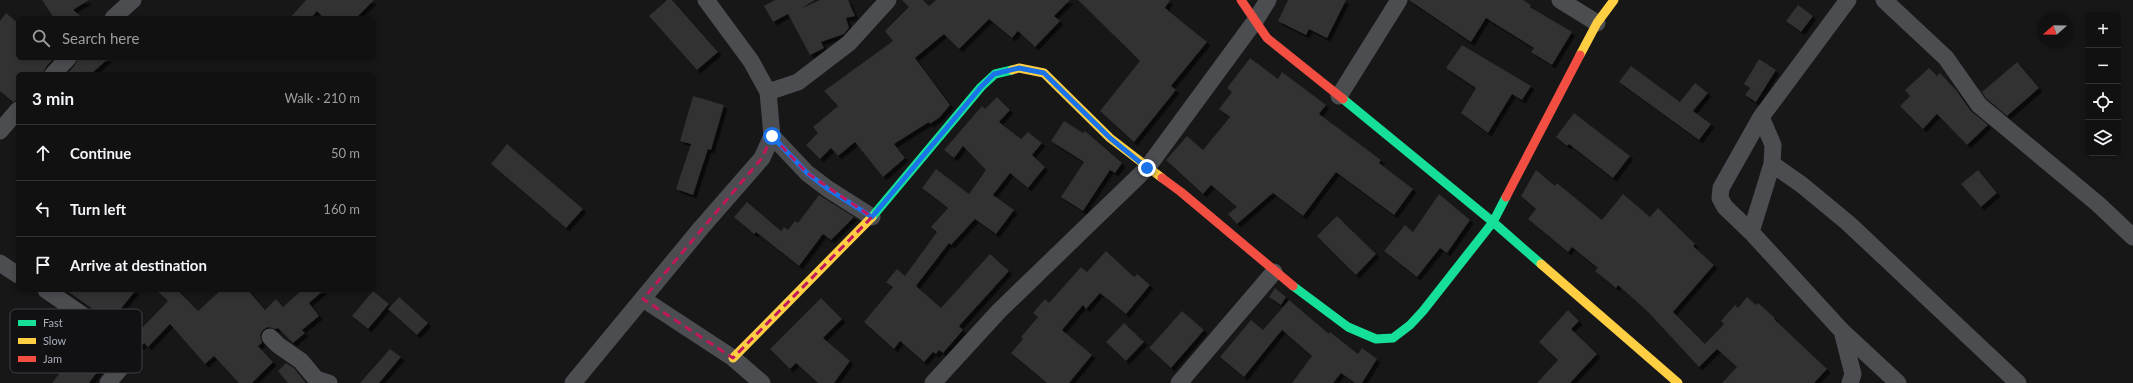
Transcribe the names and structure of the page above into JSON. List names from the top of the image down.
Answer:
{
  "legend": ["Fast", "Slow", "Jam"],
  "north": "left",
  "page": {
    "map_buttons": ["+", "−"],
    "search": "Search here",
    "heading": ["3 min", "Walk · 210 m"],
    "list": [
      ["Continue", "50 m"],
      ["Turn left", "160 m"],
      "Arrive at destination"
    ]
  }
}
